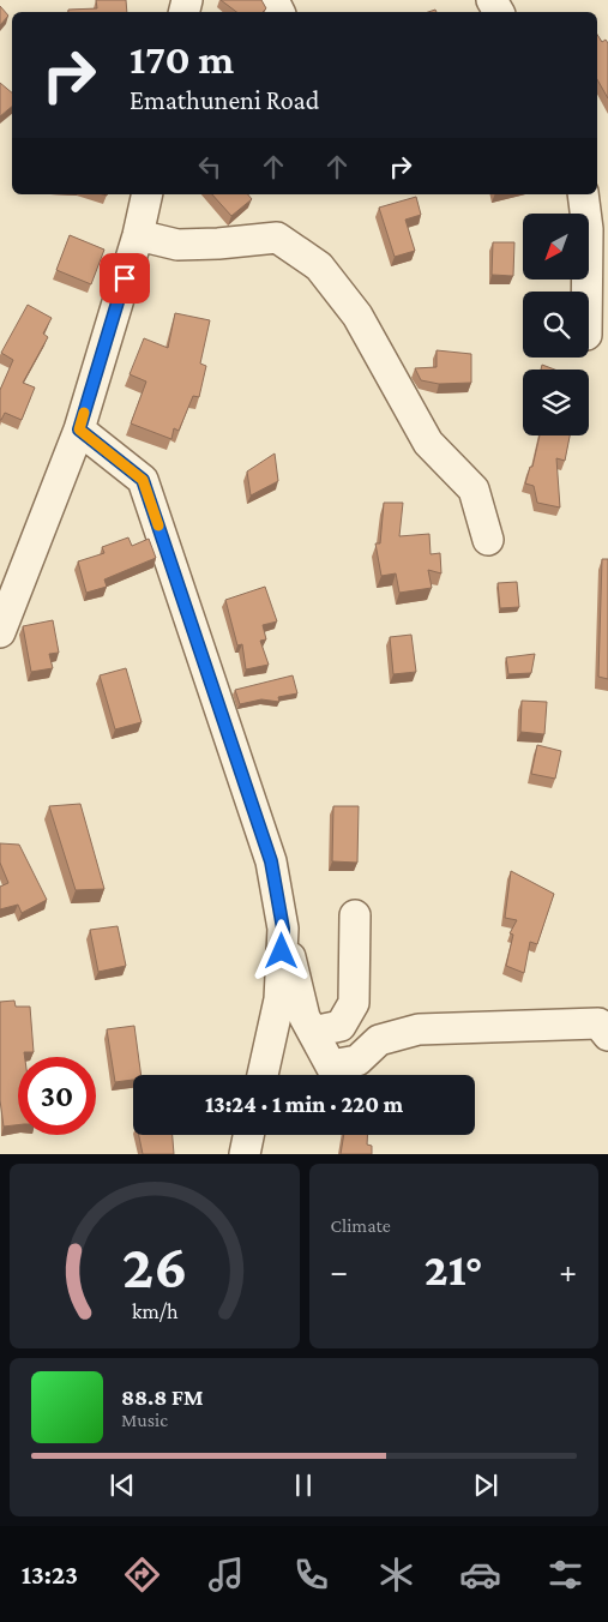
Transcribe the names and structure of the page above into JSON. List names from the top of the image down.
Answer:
{
  "north": "bottom left",
  "page": {
    "turn": ["170 m", "Emathuneni Road"],
    "limit": "30",
    "trip": "13:24 · 1 min · 220 m",
    "tile": "Climate",
    "heat": ["−", "21°", "+"],
    "song": ["88.8 FM", "Music"],
    "tabs": "13:23",
    "gauge": ["26", "km/h"]
  }
}
